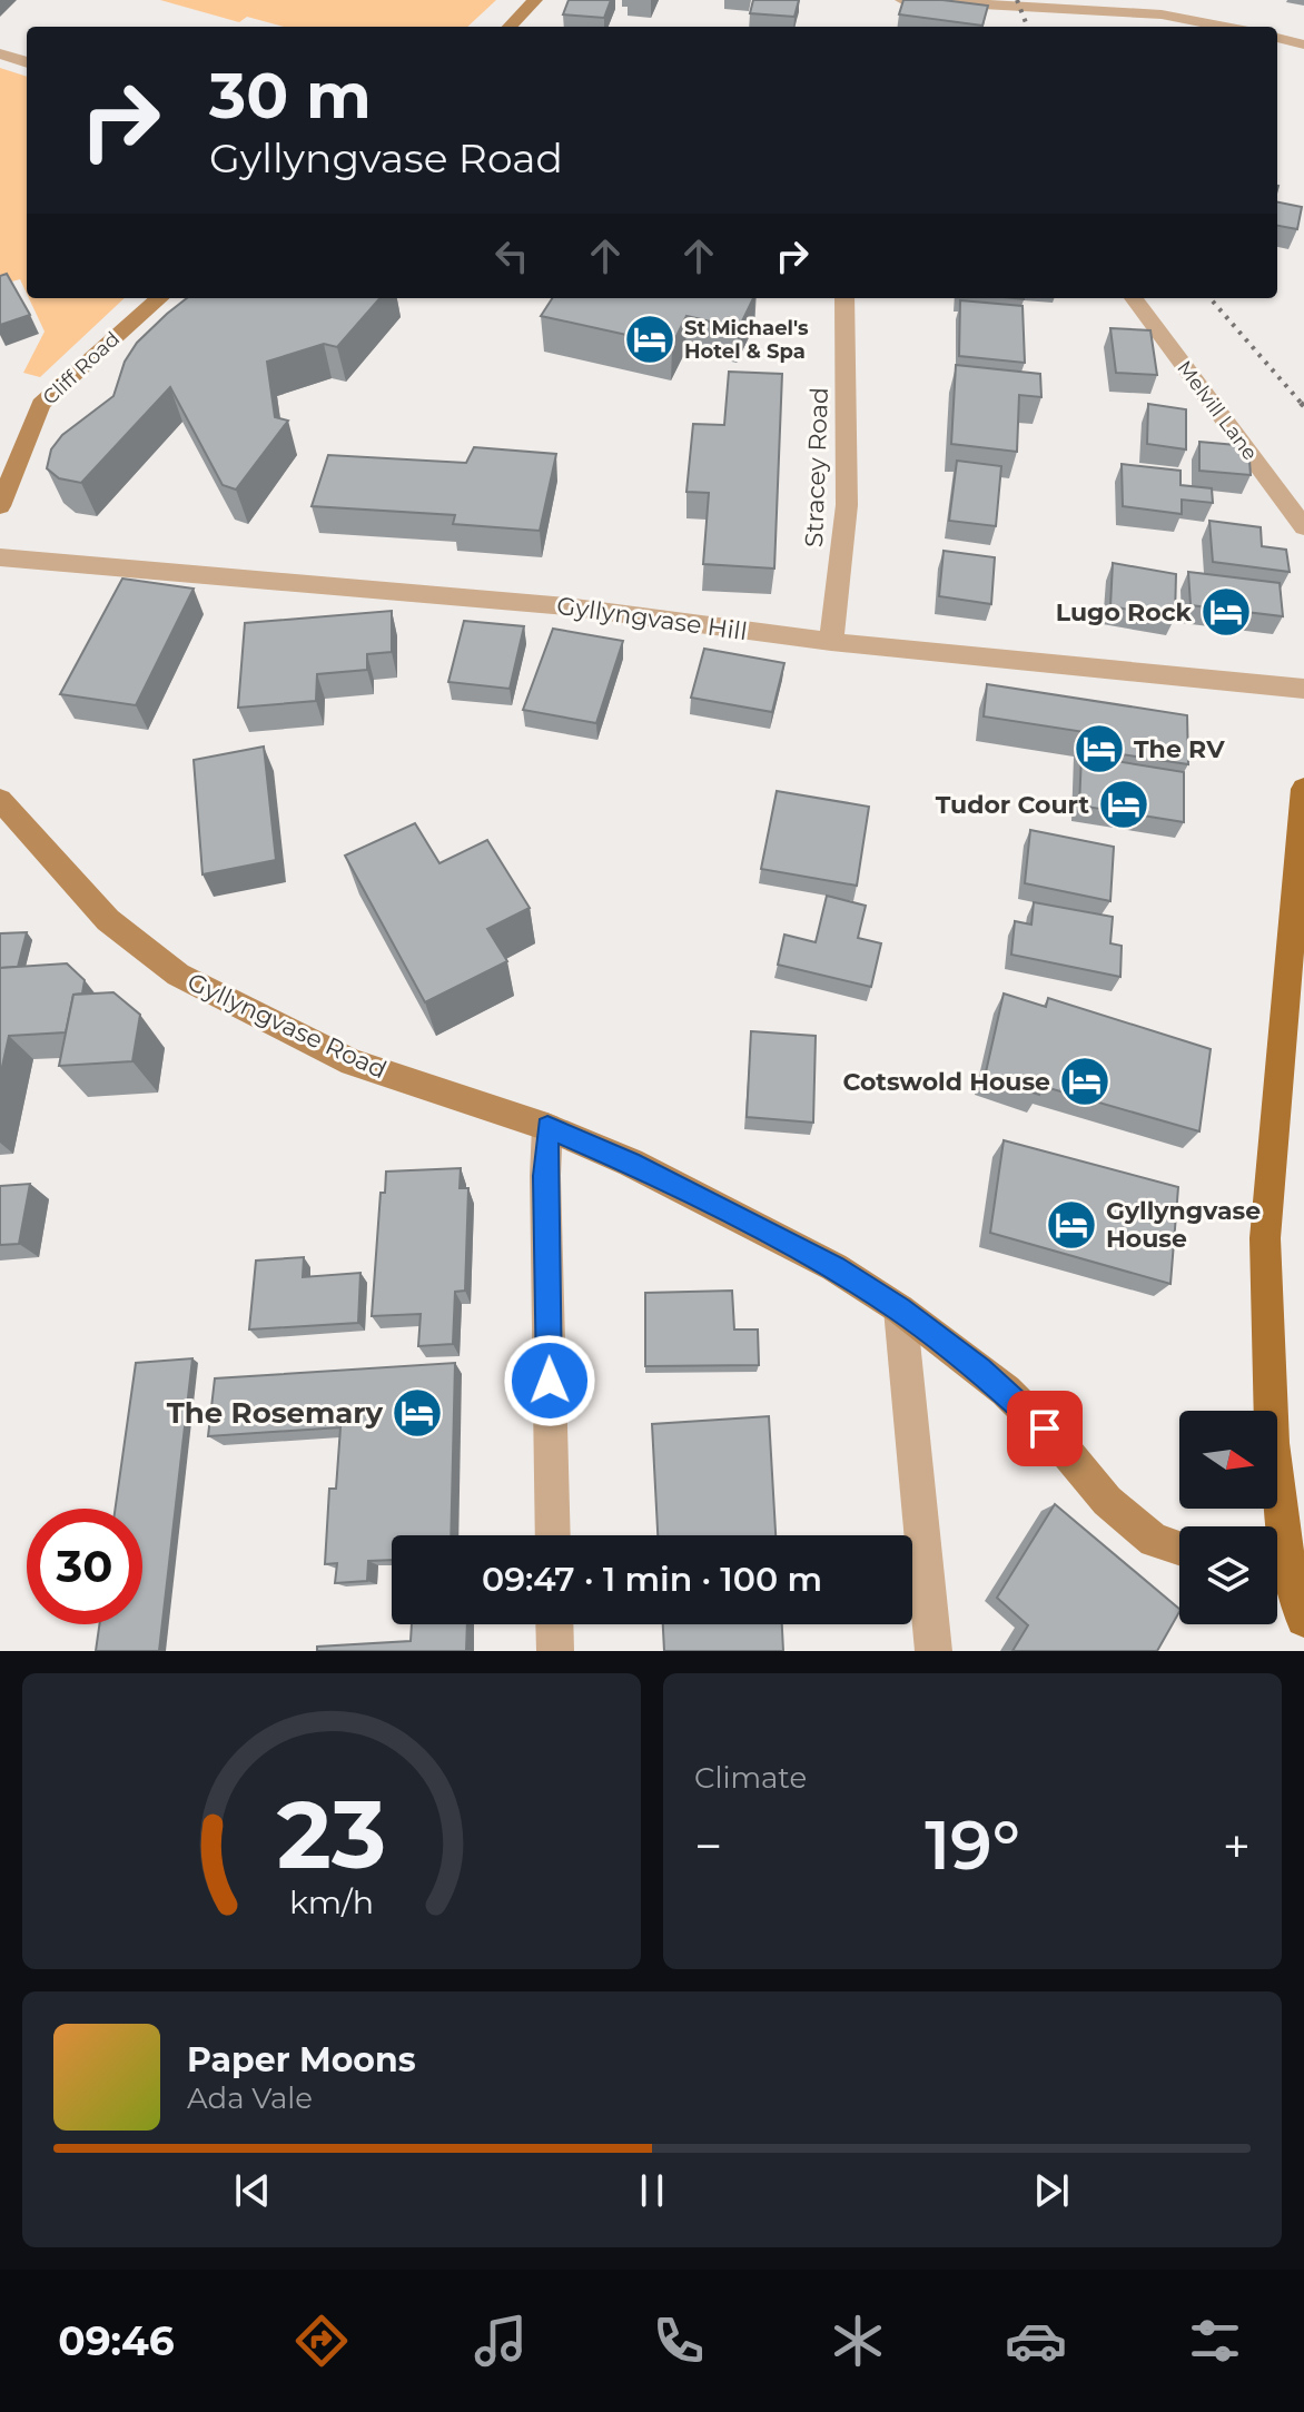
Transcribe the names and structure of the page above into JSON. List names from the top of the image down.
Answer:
{
  "streets": {
    "street": [
      "Cliff Road",
      "Melvill Lane",
      "Stracey Road",
      "Gyllyngvase Hill",
      "Gyllyngvase Road"
    ]
  },
  "crossings": [
    ["Stracey Road", "Gyllyngvase Hill"]
  ],
  "places": {
    "hotel": [
      "St Michael's Hotel & Spa",
      "Lugo Rock",
      "The RV",
      "Tudor Court",
      "Cotswold House",
      "Gyllyngvase House",
      "The Rosemary"
    ]
  },
  "north": "right",
  "page": {
    "turn": ["30 m", "Gyllyngvase Road"],
    "limit": "30",
    "trip": "09:47 · 1 min · 100 m",
    "tile": "Climate",
    "heat": ["−", "19°", "+"],
    "song": ["Paper Moons", "Ada Vale"],
    "tabs": "09:46",
    "gauge": ["23", "km/h"]
  }
}
